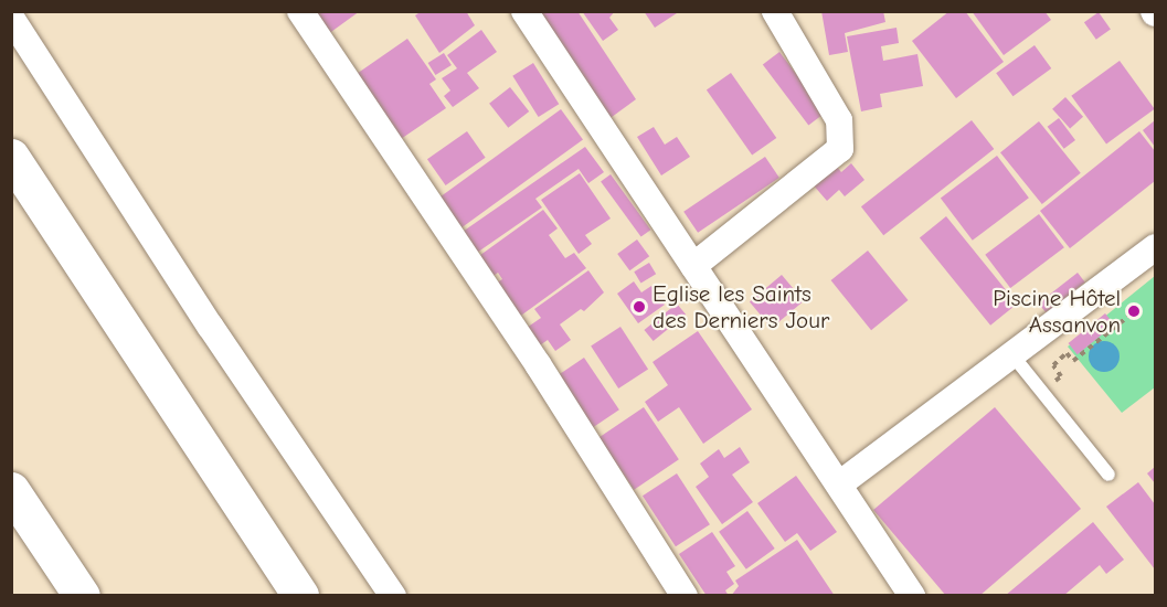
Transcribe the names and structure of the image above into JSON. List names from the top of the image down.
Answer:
{
  "places": ["Eglise les Saints des Derniers Jour", "Piscine Hôtel Assanvon"]
}
